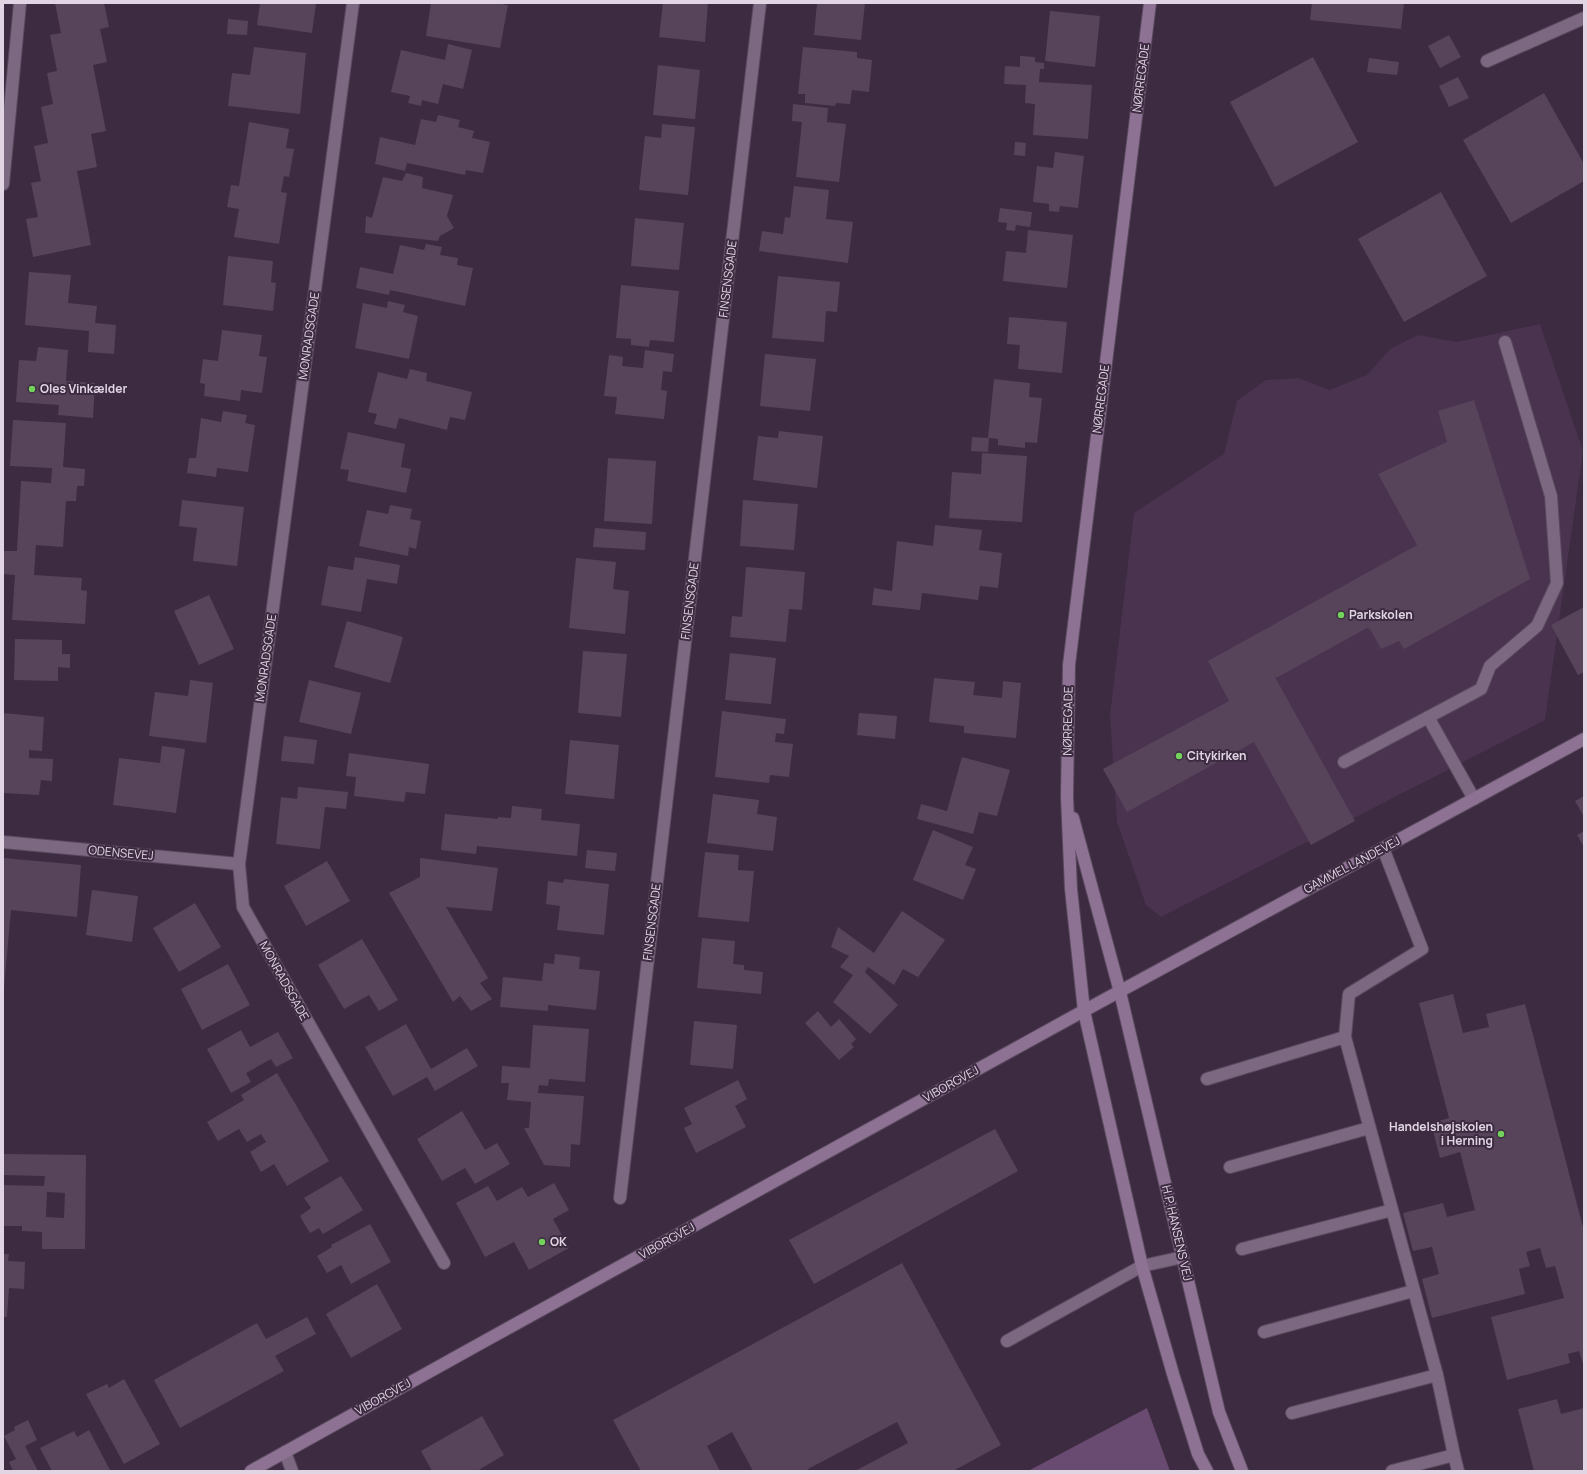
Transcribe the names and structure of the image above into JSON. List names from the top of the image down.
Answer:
{
  "streets": {
    "street": [
      "NØRREGADE",
      "FINSENSGADE",
      "MONRADSGADE",
      "ODENSEVEJ",
      "GAMMEL LANDEVEJ",
      "VIBORGVEJ",
      "H.P. HANSENS VEJ"
    ]
  },
  "crossings": [
    ["NØRREGADE", "GAMMEL LANDEVEJ"],
    ["NØRREGADE", "VIBORGVEJ"],
    ["NØRREGADE", "H.P. HANSENS VEJ"],
    ["MONRADSGADE", "ODENSEVEJ"],
    ["GAMMEL LANDEVEJ", "VIBORGVEJ"],
    ["GAMMEL LANDEVEJ", "H.P. HANSENS VEJ"]
  ],
  "places": [
    "Oles Vinkælder",
    "Parkskolen",
    "Citykirken",
    "Handelshøjskolen i Herning",
    "OK"
  ]
}
